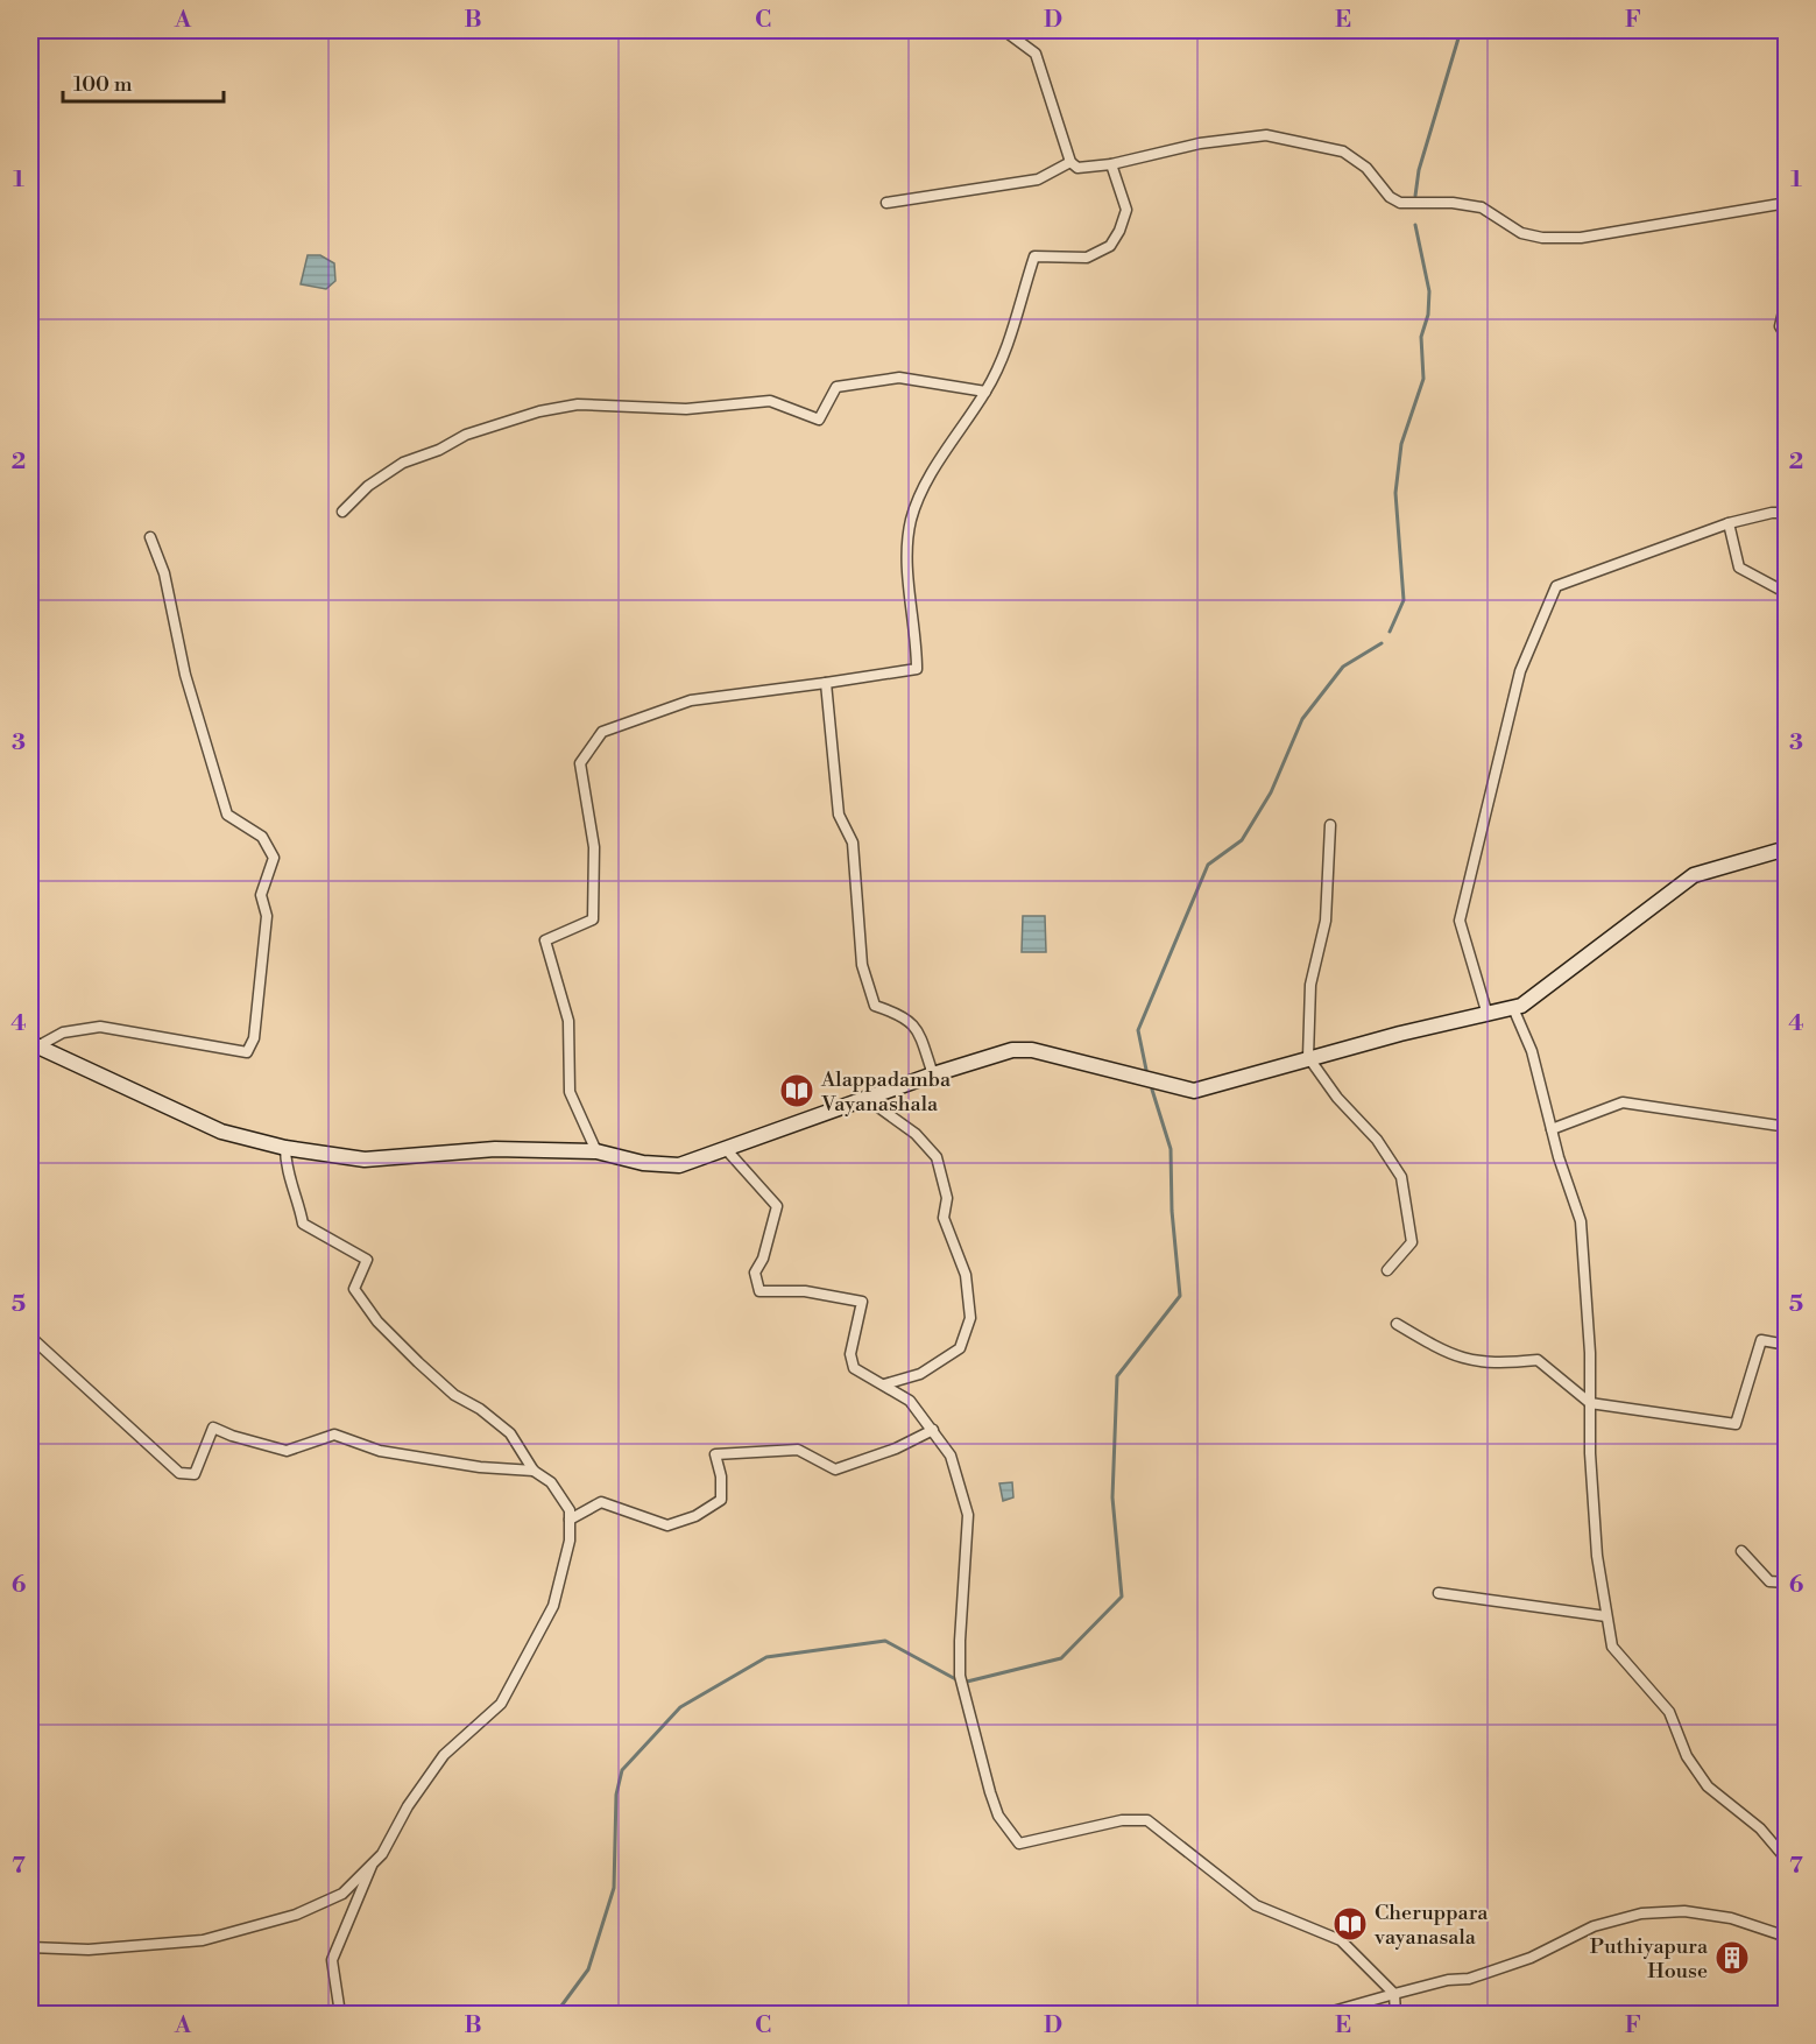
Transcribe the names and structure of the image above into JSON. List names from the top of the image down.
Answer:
{
  "places": {
    "library": ["Alappadamba Vayanashala", "Cheruppara vayanasala"],
    "building": ["Puthiyapura House"]
  },
  "scale_bar": "100 m",
  "grid": {
    "columns": [
      "A",
      "B",
      "C",
      "D",
      "E",
      "F"
    ],
    "rows": [
      "1",
      "2",
      "3",
      "4",
      "5",
      "6",
      "7"
    ]
  }
}
